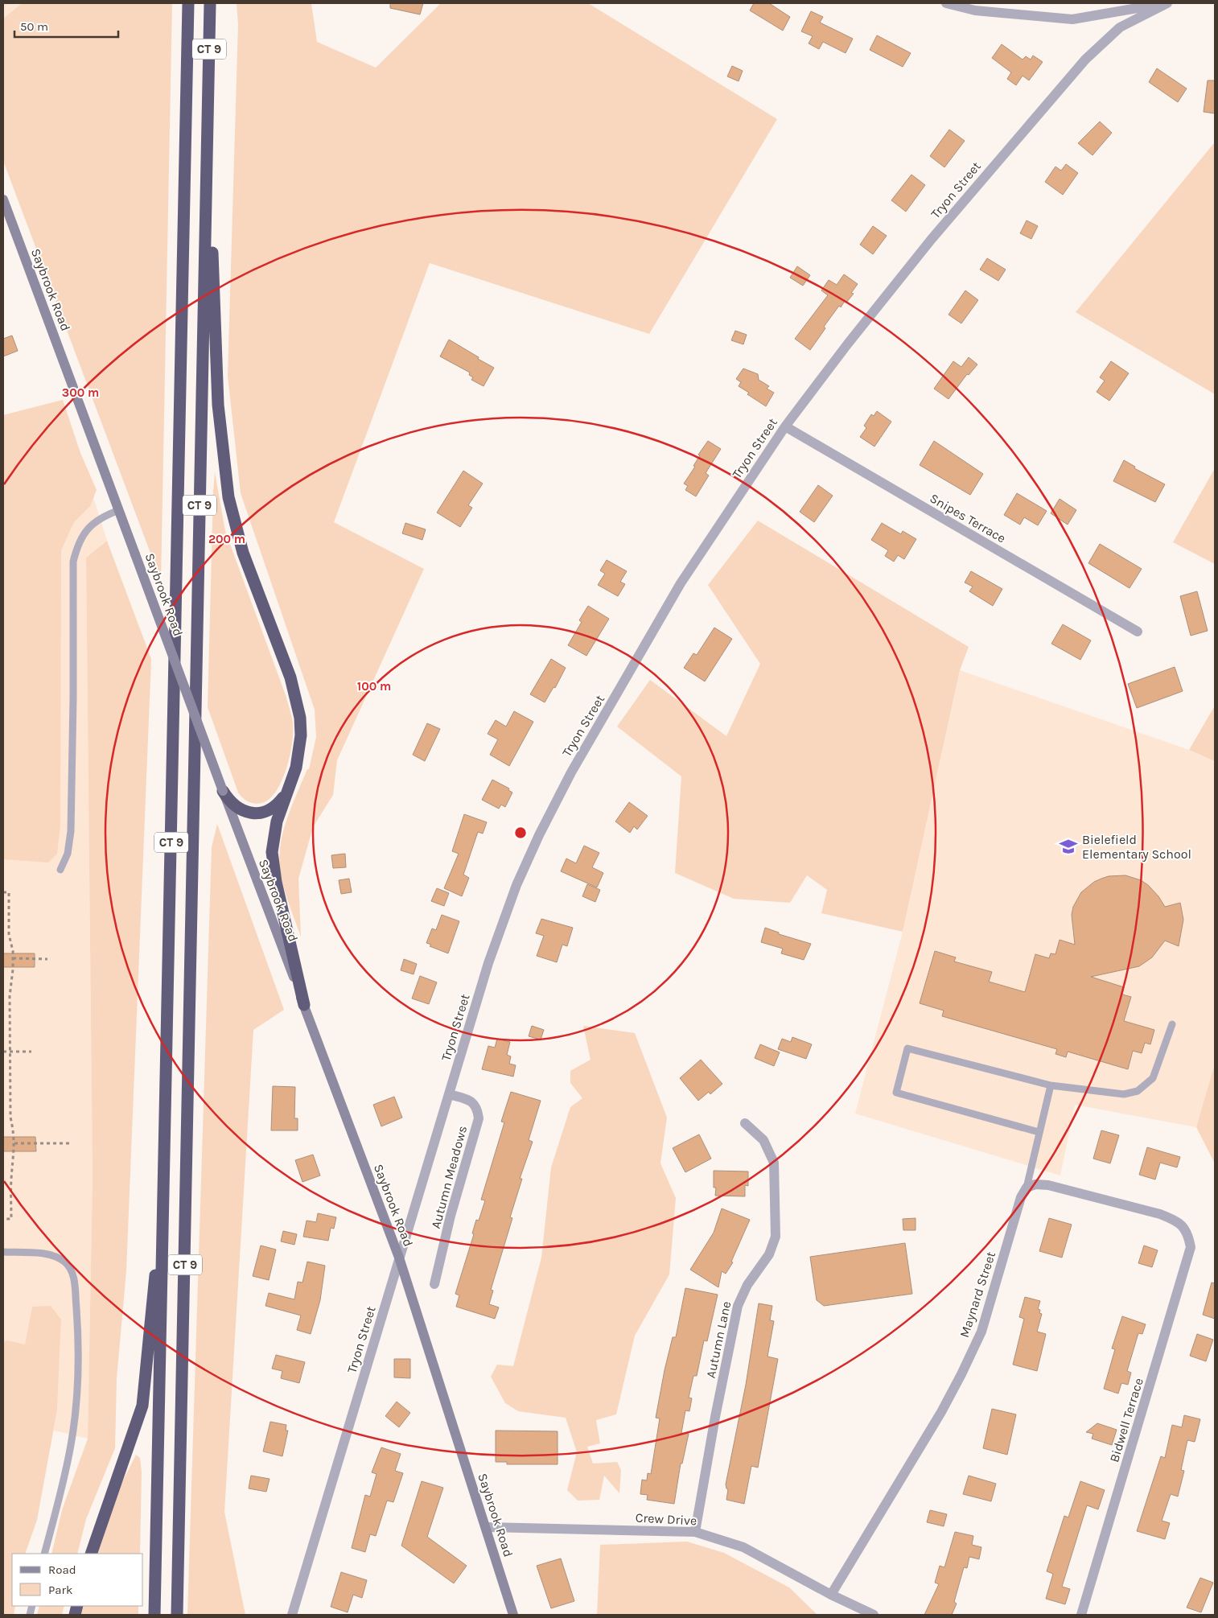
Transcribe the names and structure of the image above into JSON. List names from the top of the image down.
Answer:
{
  "streets": {
    "highway": ["CT 9"],
    "main road": ["Saybrook Road"],
    "street": [
      "Tryon Street",
      "Snipes Terrace",
      "Autumn Meadows",
      "Maynard Street",
      "Autumn Lane",
      "Bidwell Terrace",
      "Crew Drive"
    ]
  },
  "crossings": [
    ["Tryon Street", "Saybrook Road"],
    ["Tryon Street", "Snipes Terrace"],
    ["Tryon Street", "Autumn Meadows"],
    ["Saybrook Road", "Crew Drive"],
    ["Maynard Street", "Bidwell Terrace"],
    ["Maynard Street", "Crew Drive"],
    ["Autumn Lane", "Crew Drive"]
  ],
  "places": {
    "school or university": ["Bielefield Elementary School"]
  },
  "legend": ["Road", "Park"],
  "scale_bar": "50 m",
  "rings": ["300 m", "200 m", "100 m"]
}
